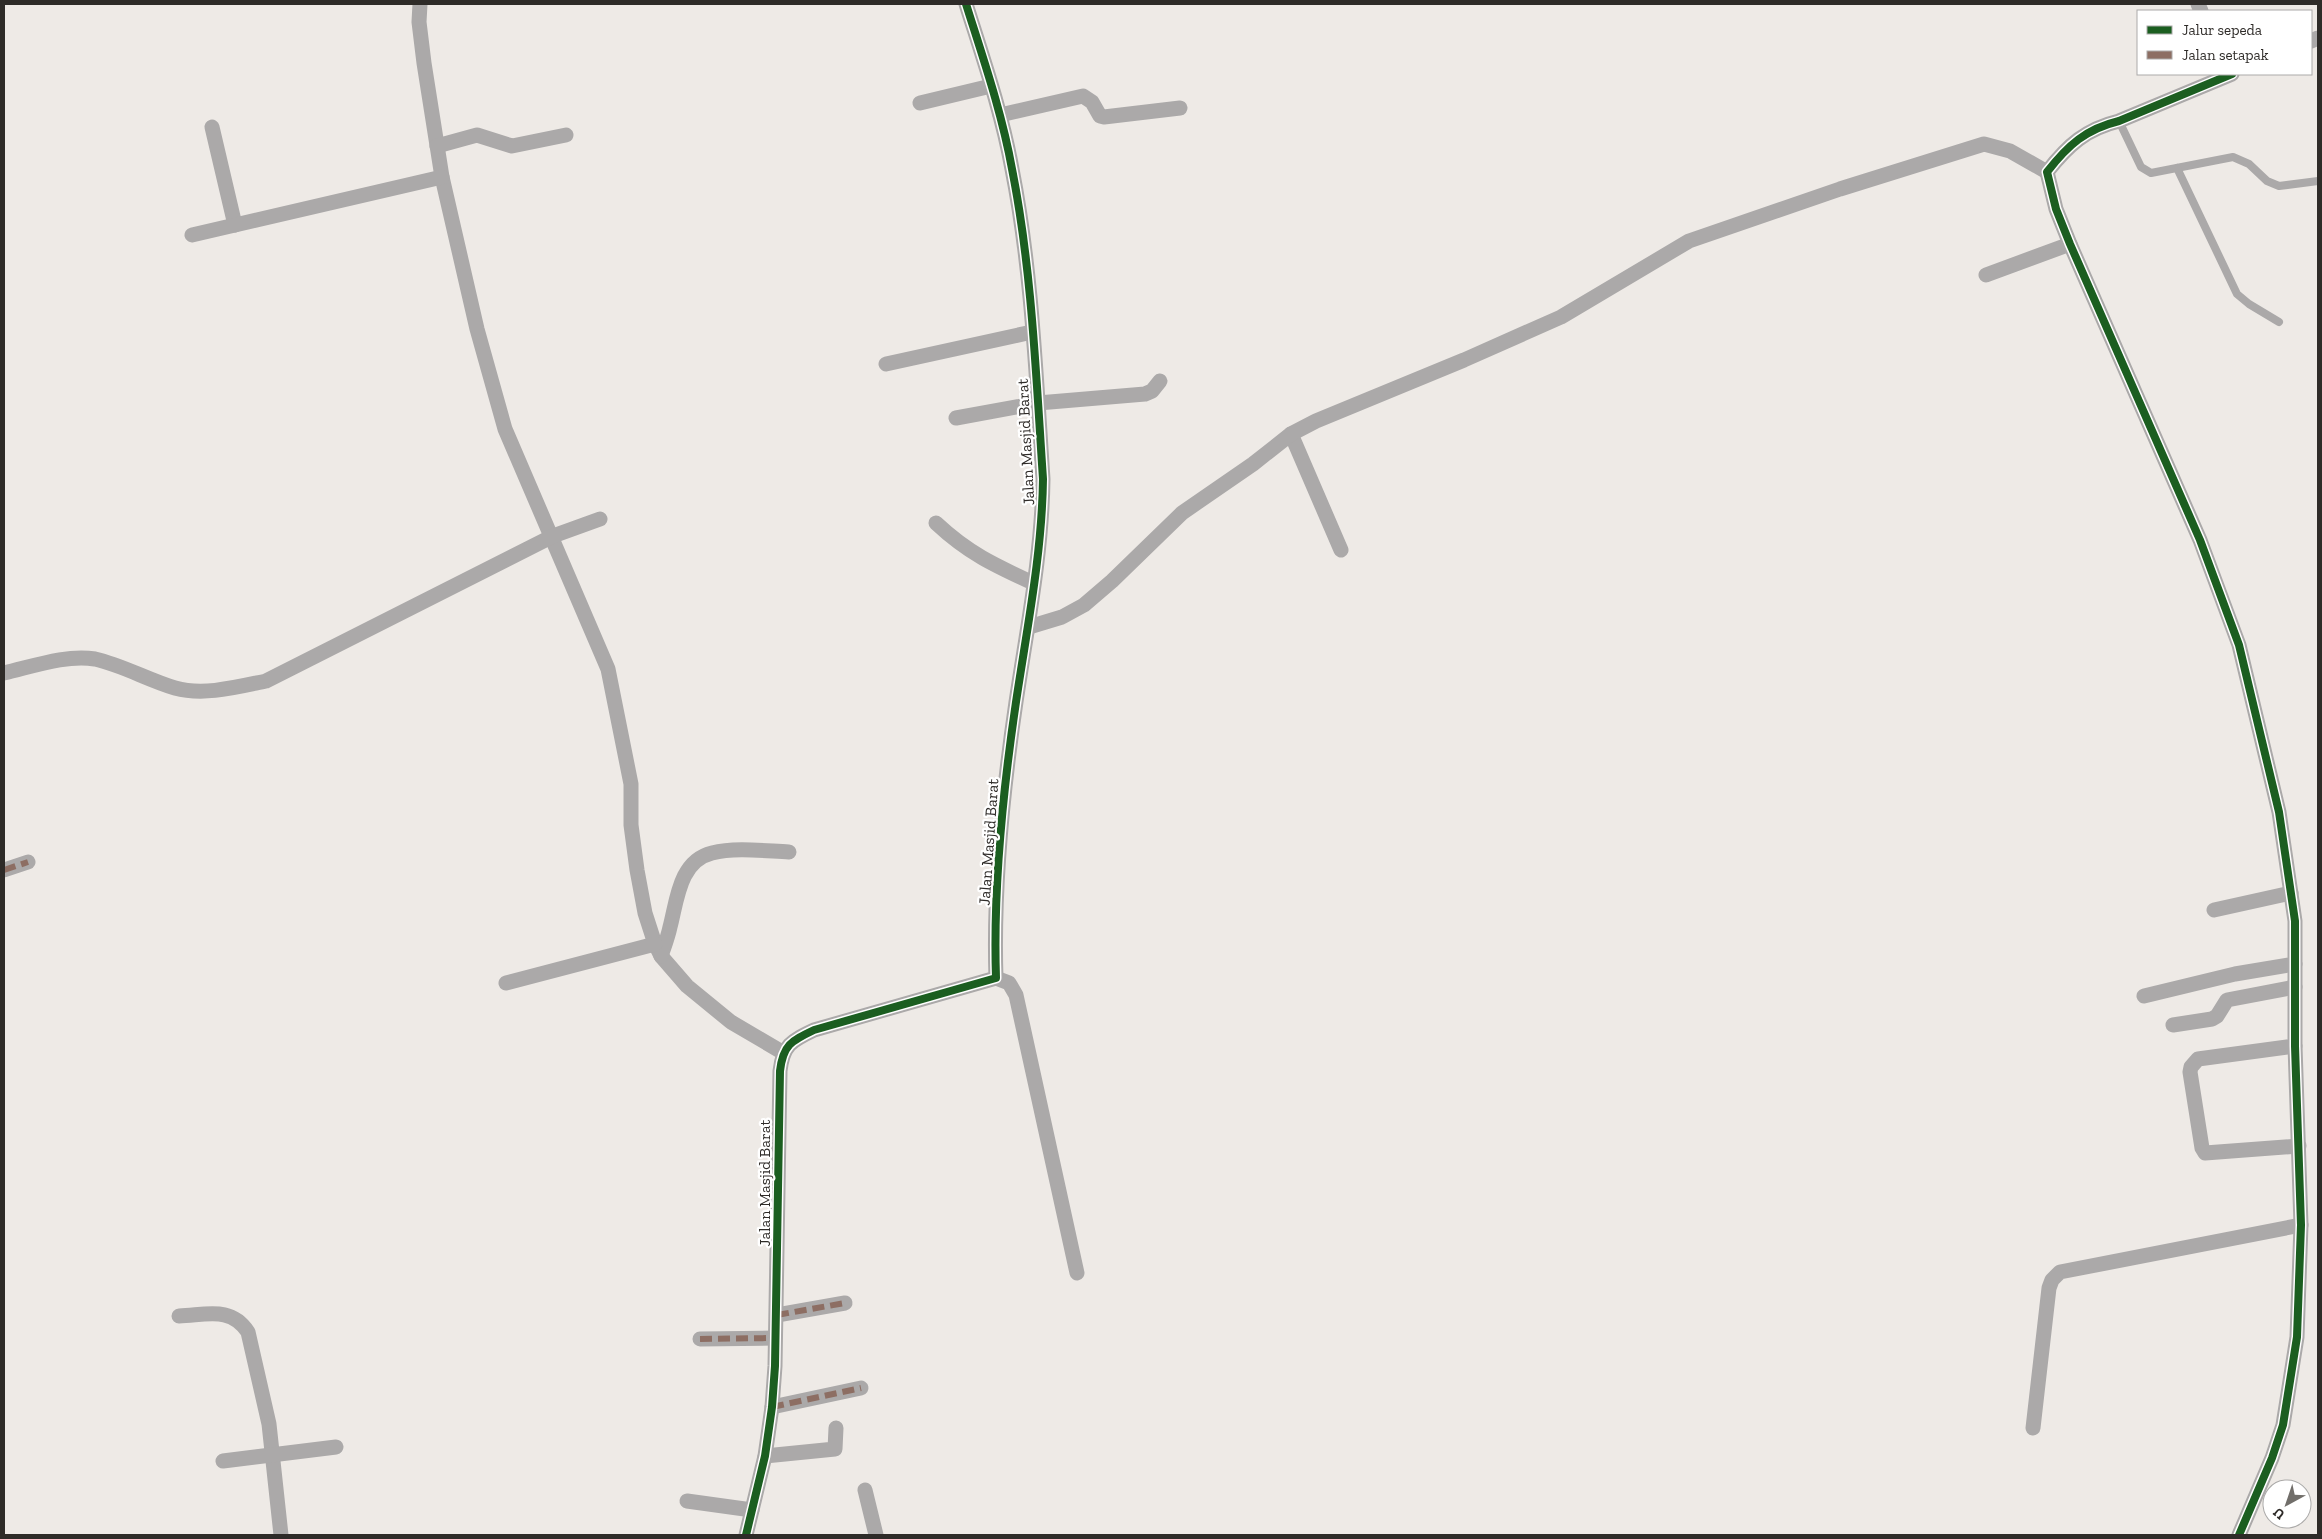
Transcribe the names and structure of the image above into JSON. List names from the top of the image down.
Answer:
{
  "streets": {
    "street": ["Jalan Masjid Barat"]
  },
  "legend": ["Jalur sepeda", "Jalan setapak"],
  "north": "bottom left"
}
